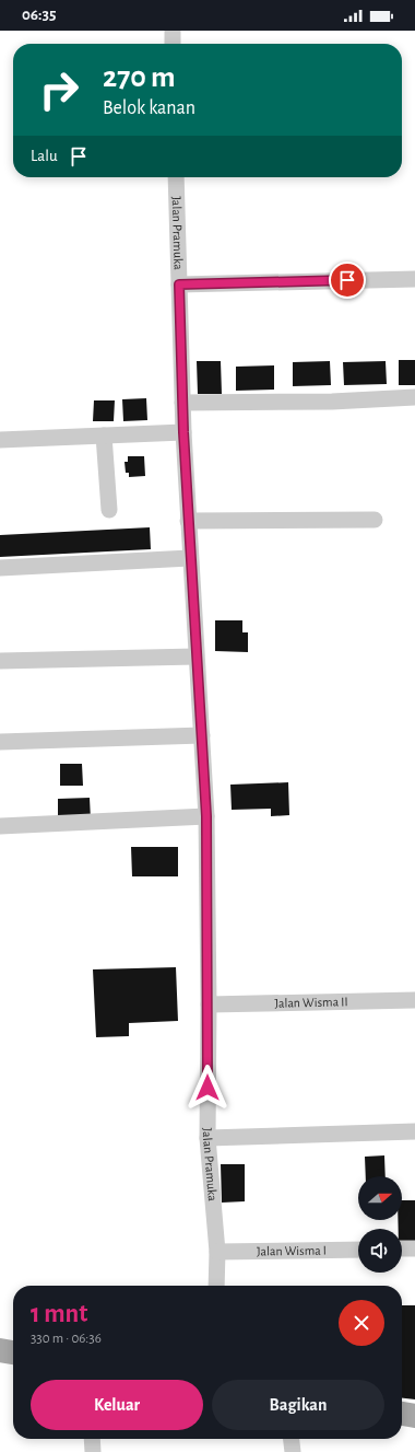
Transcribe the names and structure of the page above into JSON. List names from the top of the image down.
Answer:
{
  "streets": {
    "street": ["Jalan Pramuka", "Jalan Wisma II", "Jalan Wisma I"]
  },
  "crossings": [
    ["Jalan Pramuka", "Jalan Wisma II"],
    ["Jalan Pramuka", "Jalan Wisma I"]
  ],
  "north": "right",
  "page": {
    "status": "06:35",
    "turn": ["270 m", "Belok kanan"],
    "then": "Lalu",
    "heading": ["1 mnt", "330 m · 06:36"],
    "buttons": ["Keluar", "Bagikan"]
  }
}
